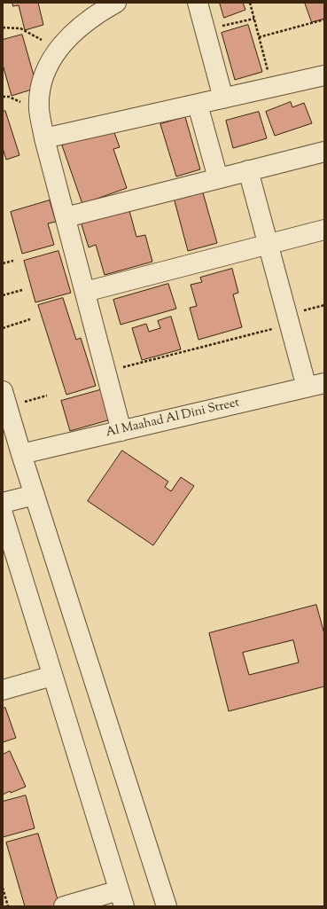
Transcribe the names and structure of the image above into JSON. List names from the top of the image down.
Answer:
{
  "streets": {
    "street": ["Al Maahad Al Dini Street"]
  }
}
